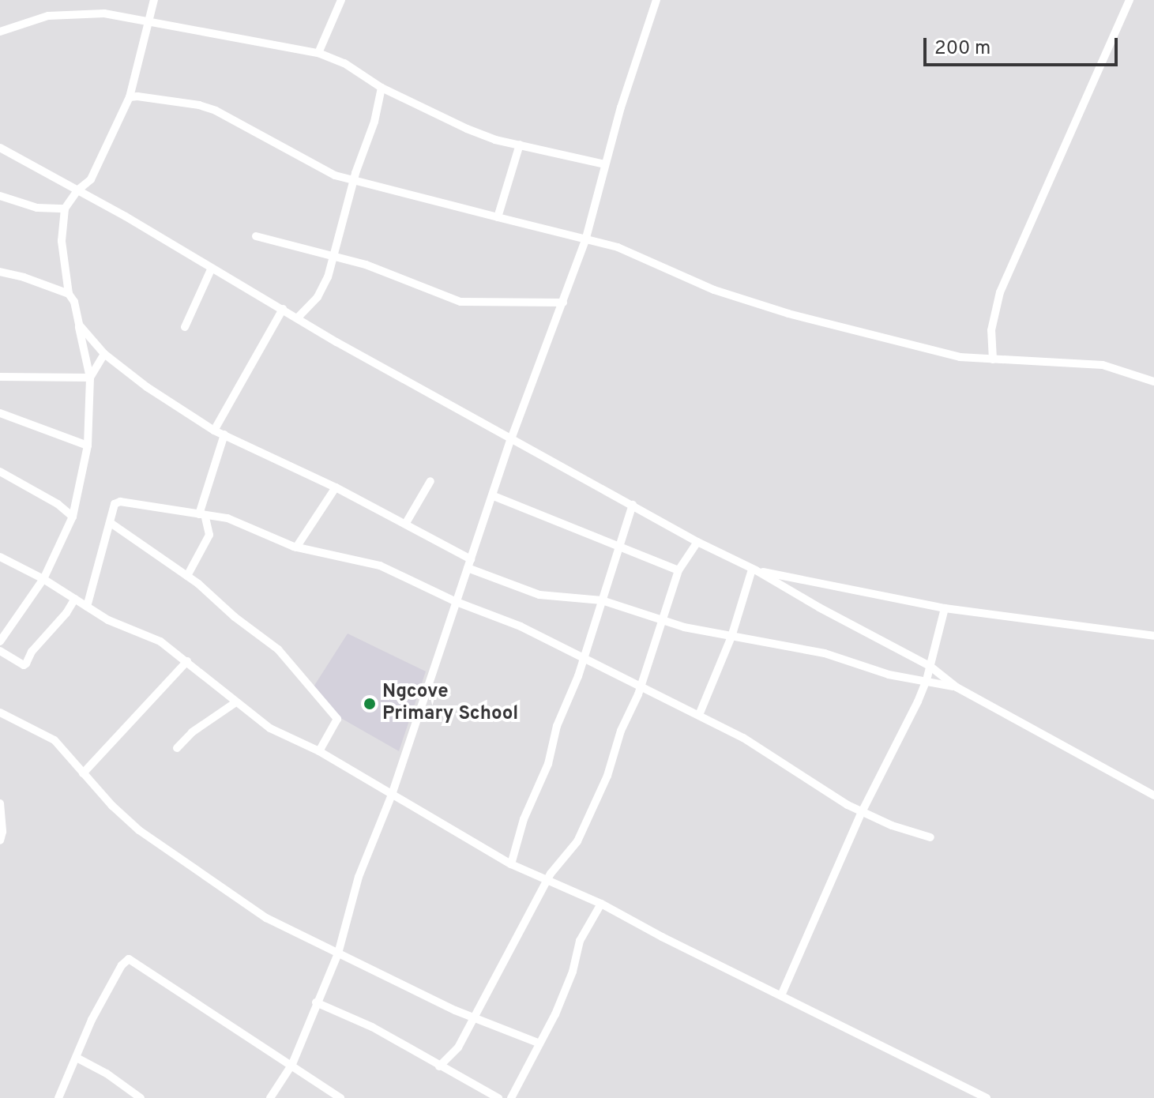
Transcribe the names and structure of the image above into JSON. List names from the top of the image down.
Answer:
{
  "places": ["Ngcove Primary School"],
  "scale_bar": "200 m"
}
